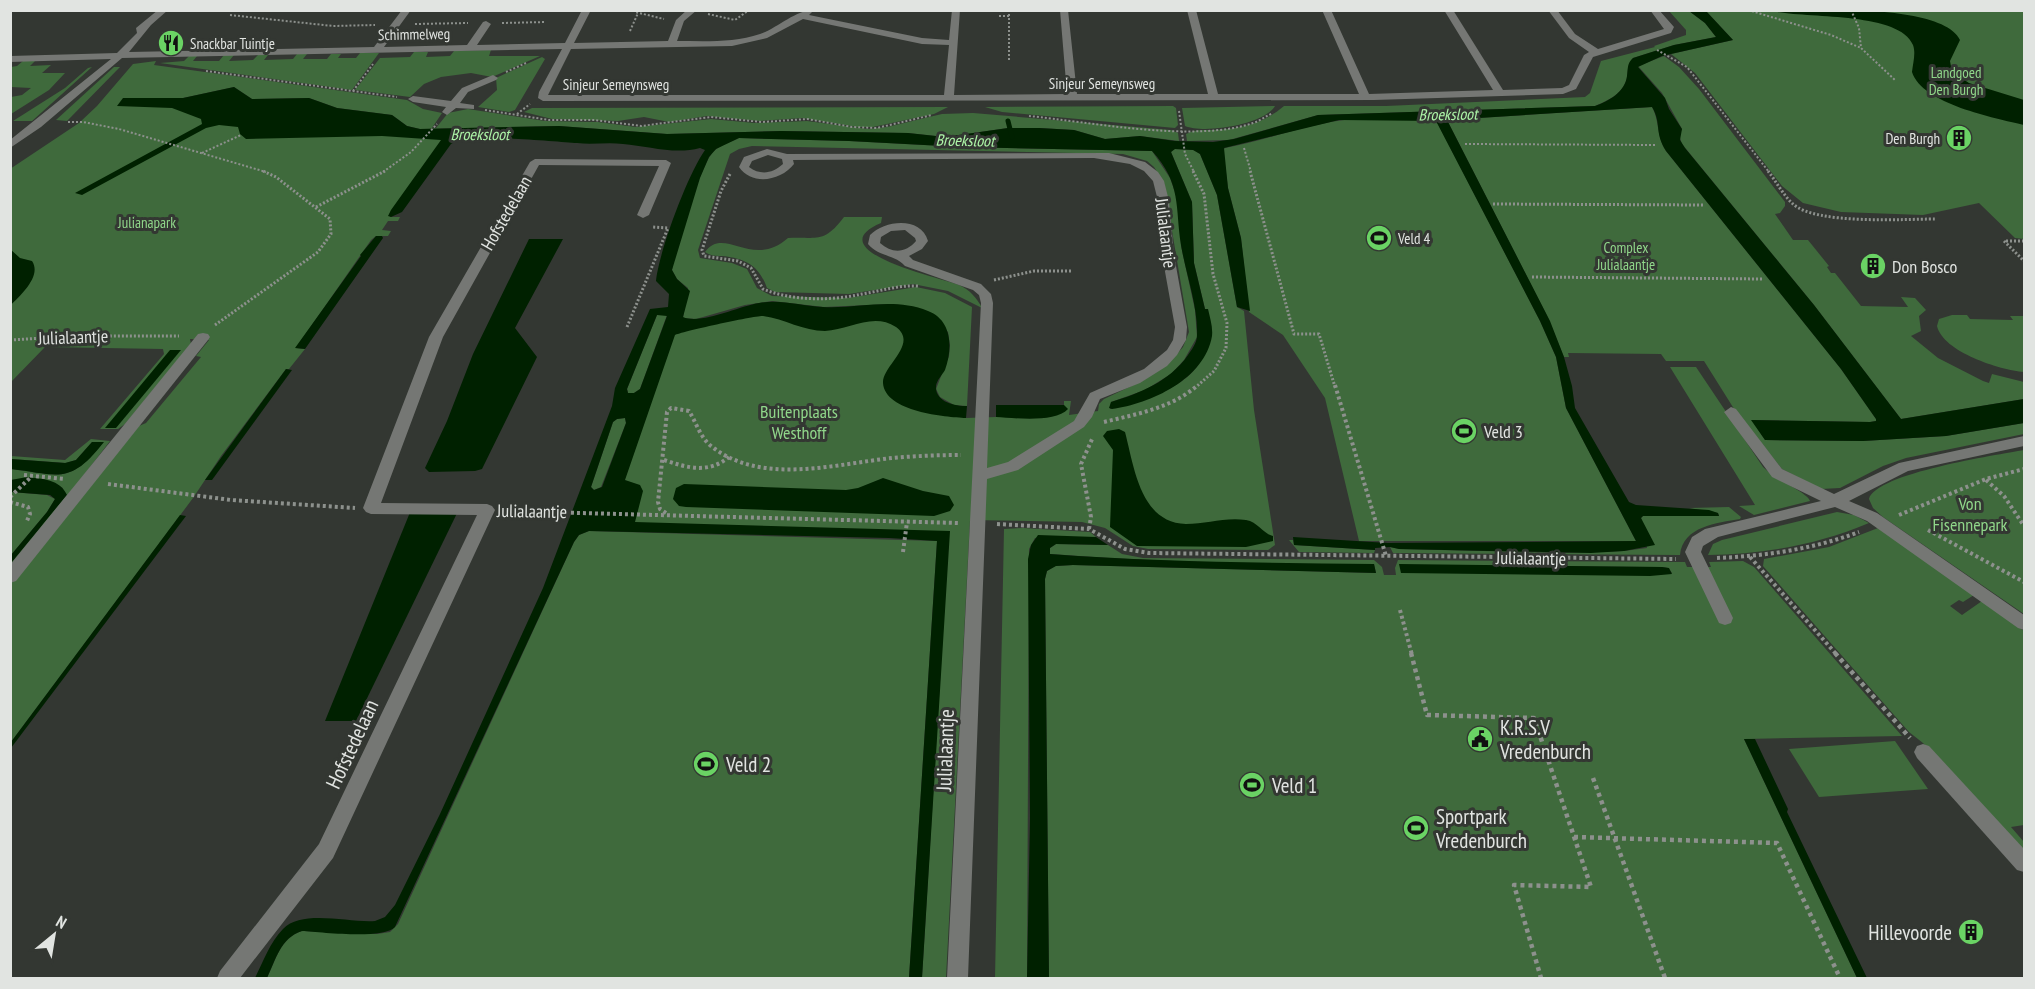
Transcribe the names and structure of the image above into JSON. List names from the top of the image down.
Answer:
{
  "streets": {
    "street": [
      "Schimmelweg",
      "Sinjeur Semeynsweg",
      "Hofstedelaan",
      "Julialaantje"
    ]
  },
  "crossings": [
    ["Schimmelweg", "Sinjeur Semeynsweg"],
    ["Hofstedelaan", "Julialaantje"]
  ],
  "water": ["Broeksloot"],
  "parks": [
    "Landgoed Den Burgh",
    "Julianapark",
    "Complex Julialaantje",
    "Buitenplaats Westhoff",
    "Von Fisennepark"
  ],
  "places": {
    "restaurant": ["Snackbar Tuintje"],
    "building": ["Den Burgh", "Don Bosco", "Hillevoorde"],
    "sports": [
      "Veld 4",
      "Veld 3",
      "Veld 2",
      "Veld 1",
      "Sportpark Vredenburch"
    ],
    "public building": ["K.R.S.V Vredenburch"]
  },
  "north": "top right"
}
